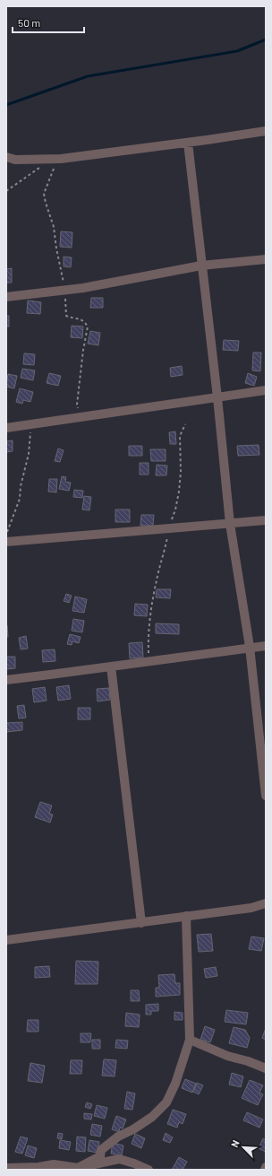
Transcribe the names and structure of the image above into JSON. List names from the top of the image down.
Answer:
{
  "scale_bar": "50 m",
  "north": "top left"
}
